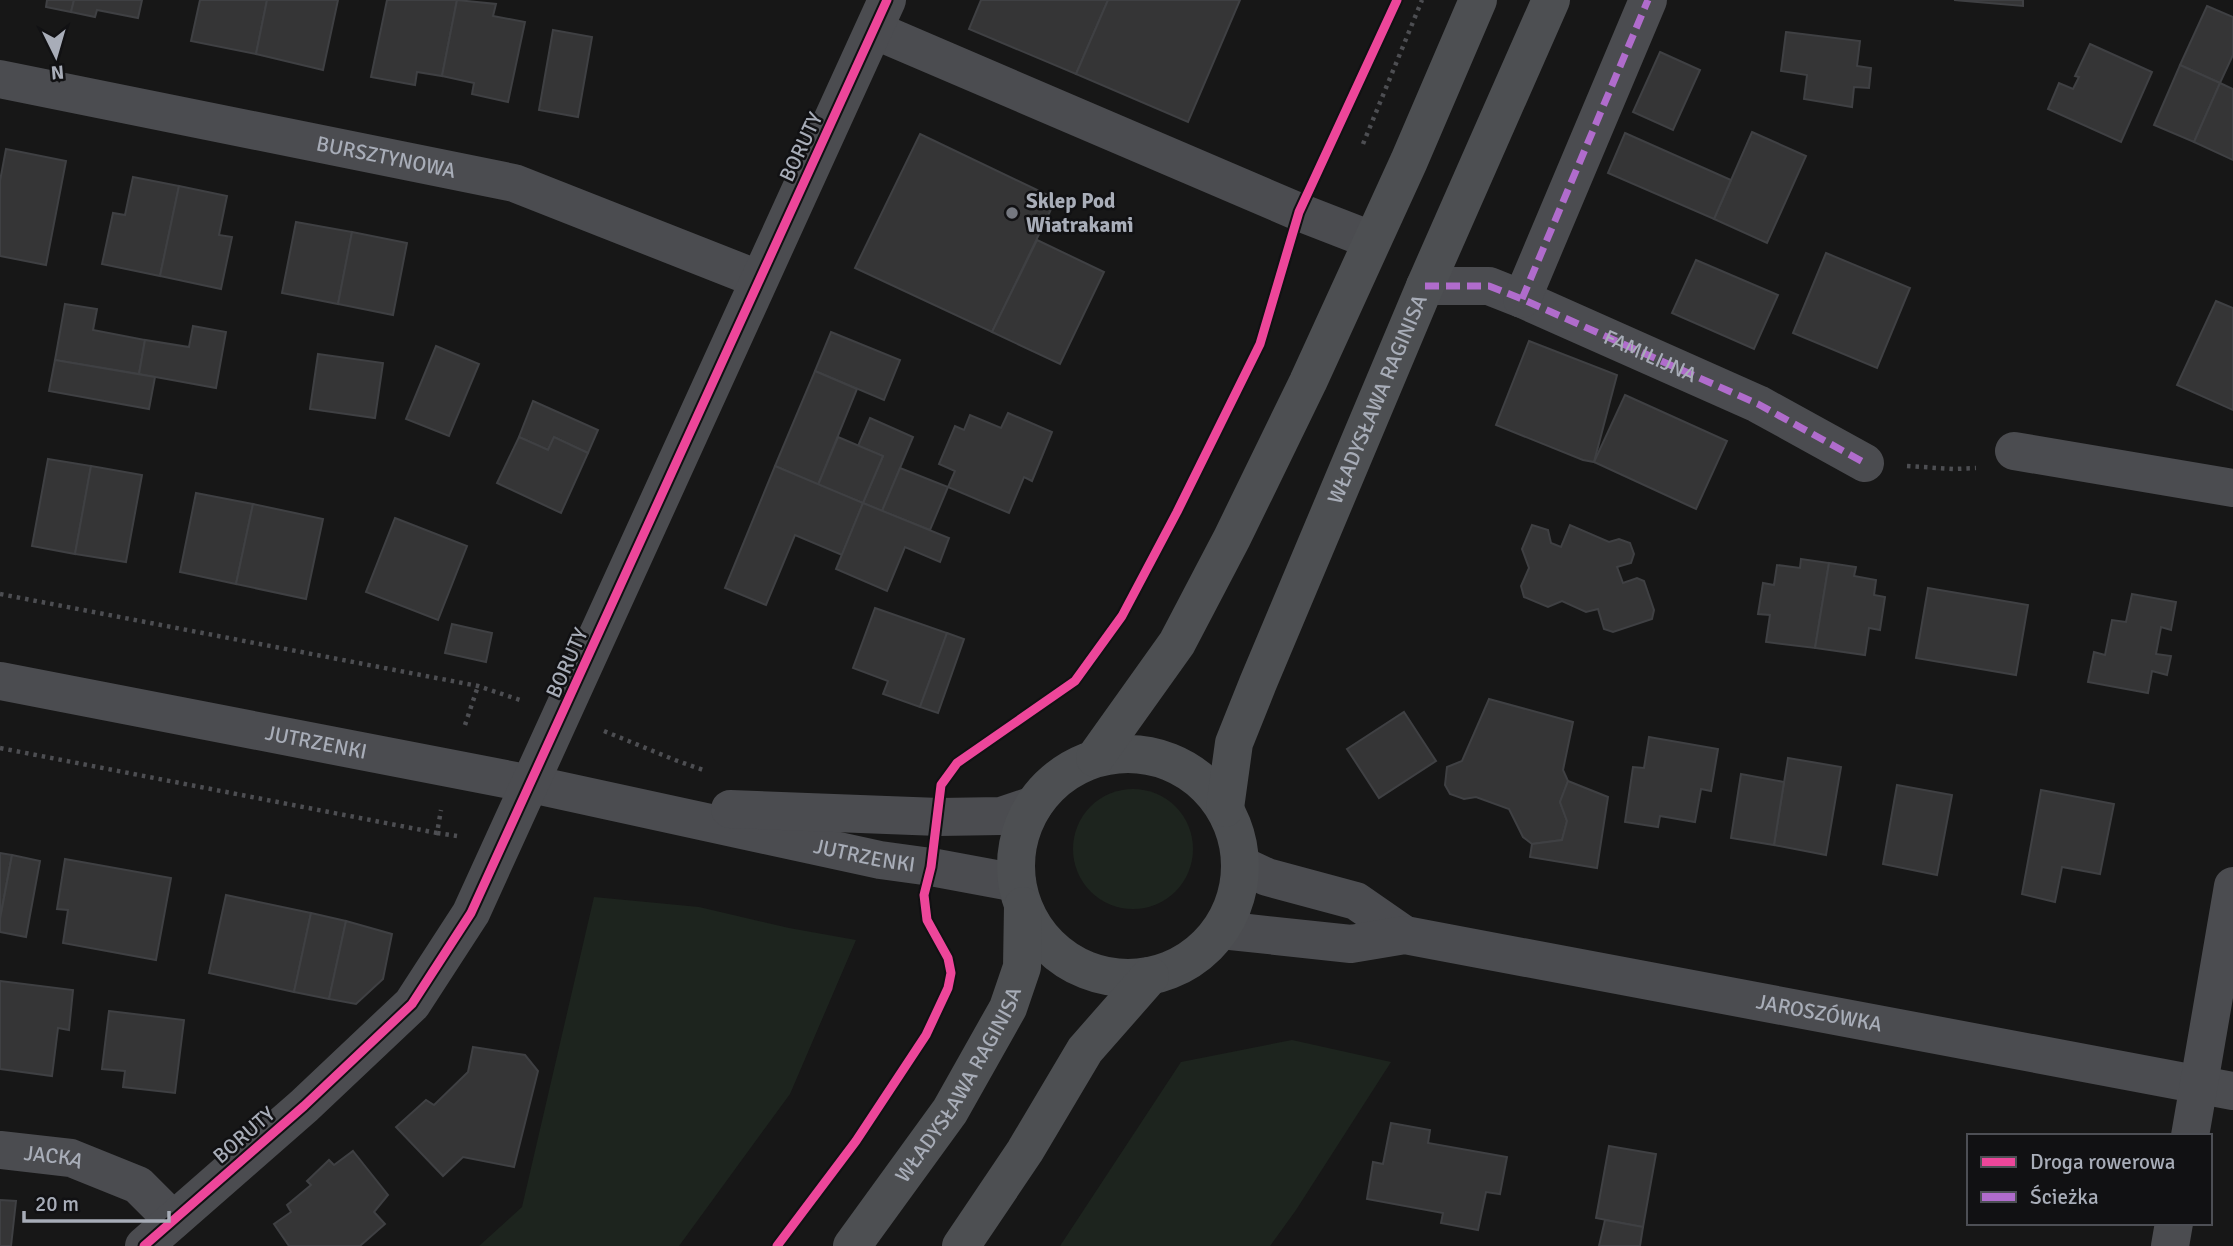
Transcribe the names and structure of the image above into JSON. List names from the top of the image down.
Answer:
{
  "streets": {
    "main road": ["WŁADYSŁAWA RAGINISA"],
    "street": [
      "BORUTY",
      "BURSZTYNOWA",
      "FAMILIJNA",
      "JUTRZENKI",
      "JAROSZÓWKA",
      "JACKA"
    ]
  },
  "crossings": [
    ["BORUTY", "BURSZTYNOWA"],
    ["BORUTY", "JUTRZENKI"],
    ["BORUTY", "JACKA"],
    ["FAMILIJNA", "WŁADYSŁAWA RAGINISA"],
    ["WŁADYSŁAWA RAGINISA", "JUTRZENKI"],
    ["WŁADYSŁAWA RAGINISA", "JAROSZÓWKA"],
    ["JUTRZENKI", "JAROSZÓWKA"]
  ],
  "places": ["Sklep Pod Wiatrakami"],
  "legend": ["Droga rowerowa", "Ścieżka"],
  "scale_bar": "20 m",
  "north": "bottom"
}
